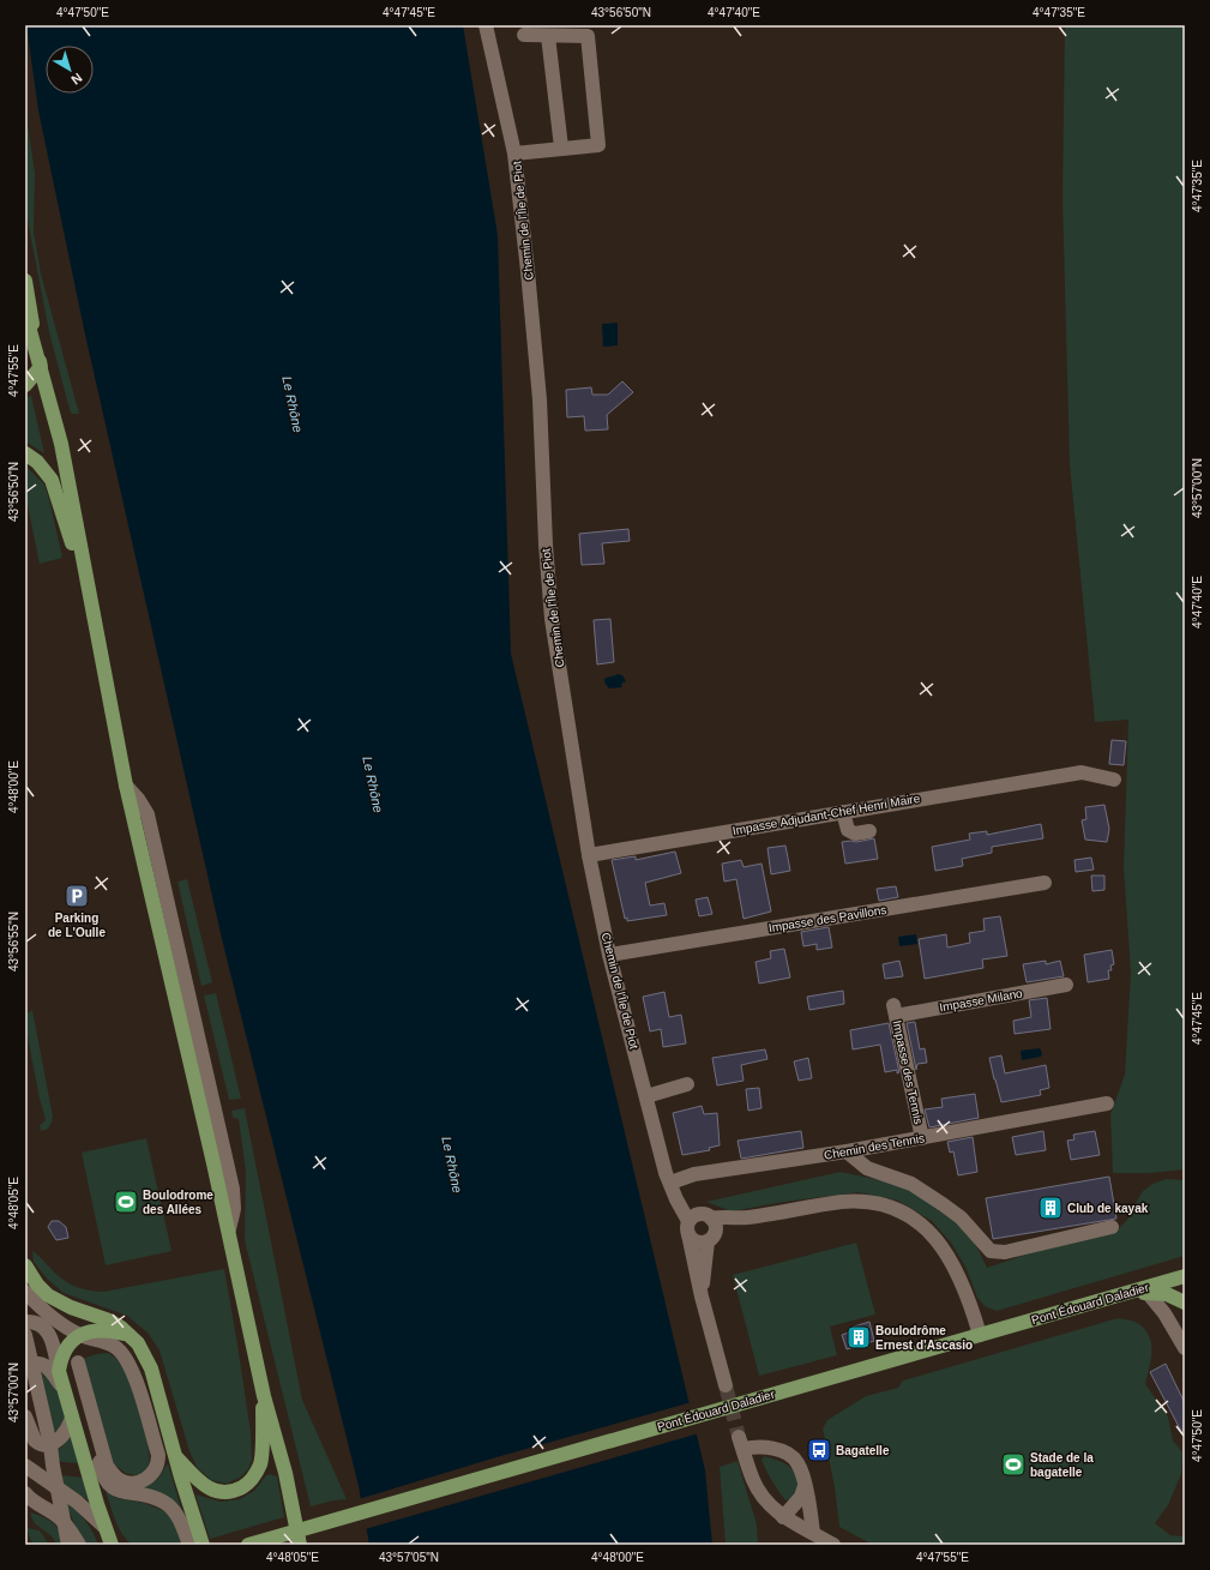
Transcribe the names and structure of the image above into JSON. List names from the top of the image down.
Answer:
{
  "streets": {
    "main road": ["Pont Édouard Daladier"],
    "street": [
      "Chemin de l'Île de Piot",
      "Impasse Adjudant-Chef Henri Maire",
      "Impasse des Pavillons",
      "Impasse Milano",
      "Impasse des Tennis",
      "Chemin des Tennis"
    ]
  },
  "crossings": [
    ["Chemin de l'Île de Piot", "Impasse Adjudant-Chef Henri Maire"],
    ["Chemin de l'Île de Piot", "Impasse des Pavillons"],
    ["Chemin de l'Île de Piot", "Chemin des Tennis"],
    ["Impasse Milano", "Impasse des Tennis"],
    ["Impasse des Tennis", "Chemin des Tennis"]
  ],
  "water": ["Le Rhône"],
  "places": {
    "parking": ["Parking de L'Oulle"],
    "sports": ["Boulodrome des Allées", "Stade de la bagatelle"],
    "building": ["Club de kayak", "Boulodrôme Ernest d’Ascasio"],
    "bus stop": ["Bagatelle"]
  },
  "north": "bottom right",
  "coordinates": [
    "4°47'50\"E",
    "4°47'45\"E",
    "43°56'50\"N",
    "4°47'40\"E",
    "4°47'35\"E",
    "4°47'55\"E",
    "43°57'00\"N",
    "4°48'00\"E",
    "43°56'55\"N",
    "4°48'05\"E",
    "43°57'05\"N"
  ]
}
